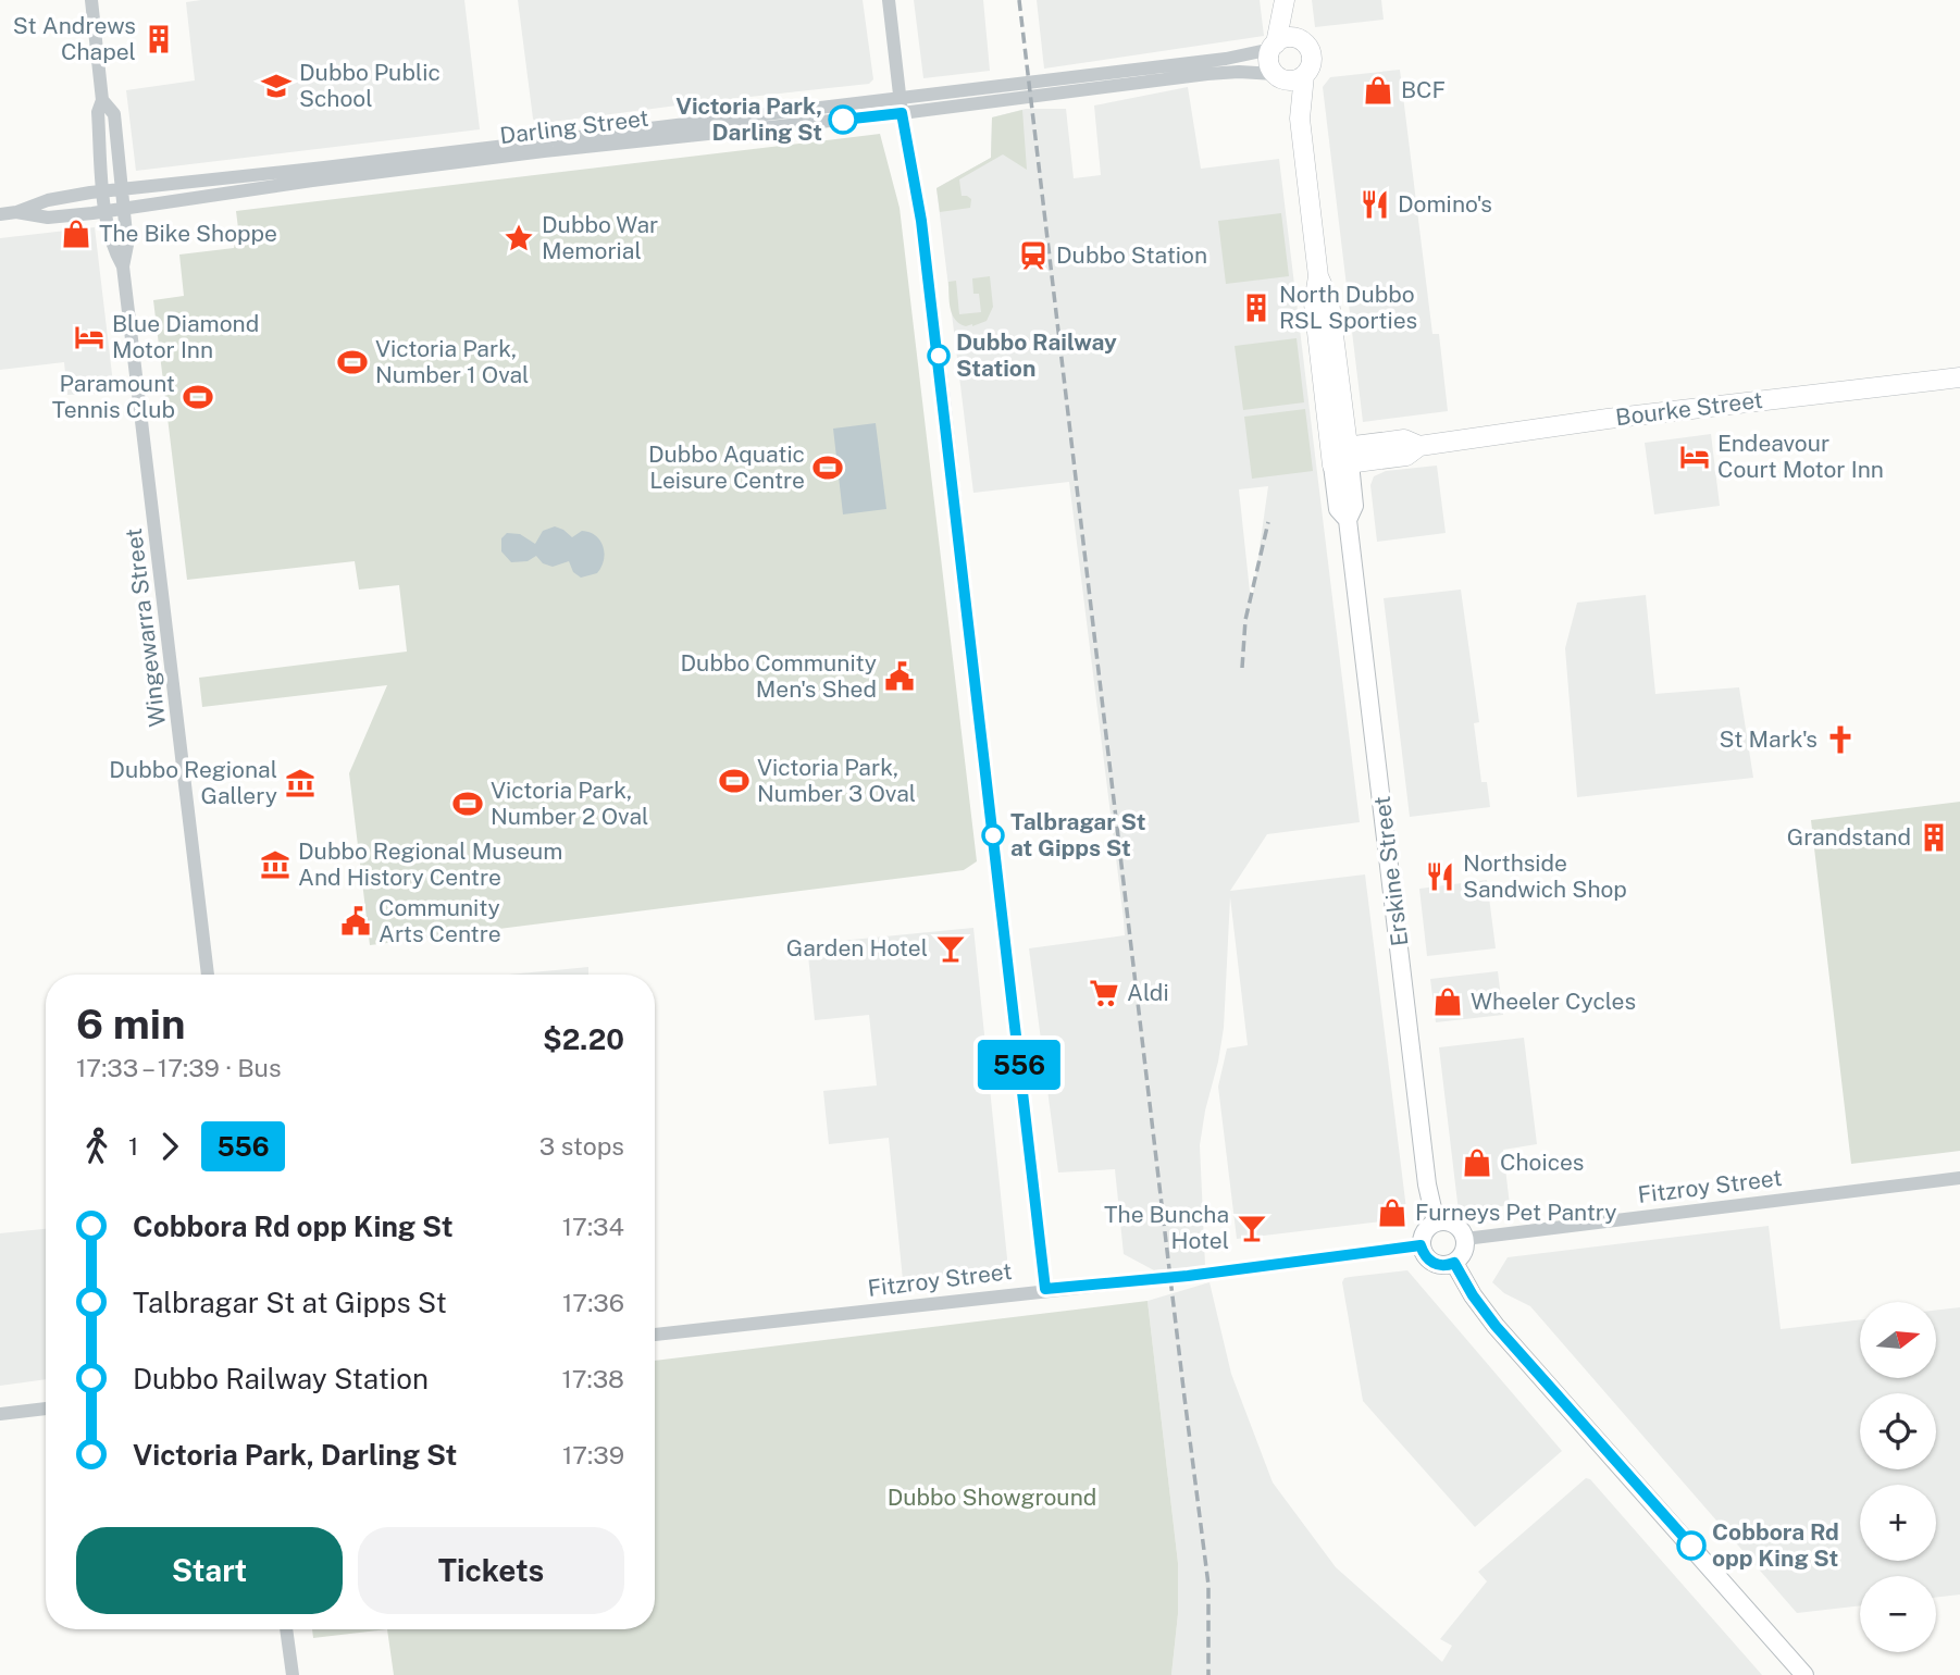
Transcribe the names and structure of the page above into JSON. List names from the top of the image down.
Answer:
{
  "streets": {
    "highway": ["Bourke Street", "Erskine Street"],
    "street": ["Darling Street", "Wingewarra Street", "Fitzroy Street"]
  },
  "crossings": [
    ["Darling Street", "Wingewarra Street"],
    ["Darling Street", "Erskine Street"],
    ["Bourke Street", "Erskine Street"],
    ["Erskine Street", "Fitzroy Street"]
  ],
  "parks": ["Dubbo Showground"],
  "places": {
    "building": ["St Andrews Chapel", "North Dubbo RSL Sporties", "Grandstand"],
    "school or university": ["Dubbo Public School"],
    "shop": [
      "BCF",
      "The Bike Shoppe",
      "Wheeler Cycles",
      "Choices",
      "Furneys Pet Pantry"
    ],
    "other": [
      "Victoria Park, Darling St",
      "Dubbo Railway Station",
      "Talbragar St at Gipps St",
      "Cobbora Rd opp King St"
    ],
    "restaurant": ["Domino's", "Northside Sandwich Shop"],
    "place": ["Dubbo War Memorial"],
    "station": ["Dubbo Station"],
    "hotel": ["Blue Diamond Motor Inn", "Endeavour Court Motor Inn"],
    "sports": [
      "Victoria Park, Number 1 Oval",
      "Paramount Tennis Club",
      "Dubbo Aquatic Leisure Centre",
      "Victoria Park, Number 3 Oval",
      "Victoria Park, Number 2 Oval"
    ],
    "public building": ["Dubbo Community Men's Shed", "Community Arts Centre"],
    "church": ["St Mark's"],
    "museum": ["Dubbo Regional Gallery", "Dubbo Regional Museum And History Centre"],
    "bar": ["Garden Hotel", "The Buncha Hotel"],
    "supermarket": ["Aldi"]
  },
  "lines": ["bus line 556"],
  "north": "right",
  "page": {
    "on_map": "556",
    "heading": ["6 min", "17:33 – 17:39 · Bus", "$2.20"],
    "legs": ["1", "556", "3 stops"],
    "list": [
      {
        "name": "Cobbora Rd opp King St",
        "value": "17:34"
      },
      {
        "name": "Talbragar St at Gipps St",
        "value": "17:36"
      },
      {
        "name": "Dubbo Railway Station",
        "value": "17:38"
      },
      {
        "name": "Victoria Park, Darling St",
        "value": "17:39"
      }
    ],
    "map_buttons": ["+", "−"],
    "buttons": ["Start", "Tickets"]
  }
}
